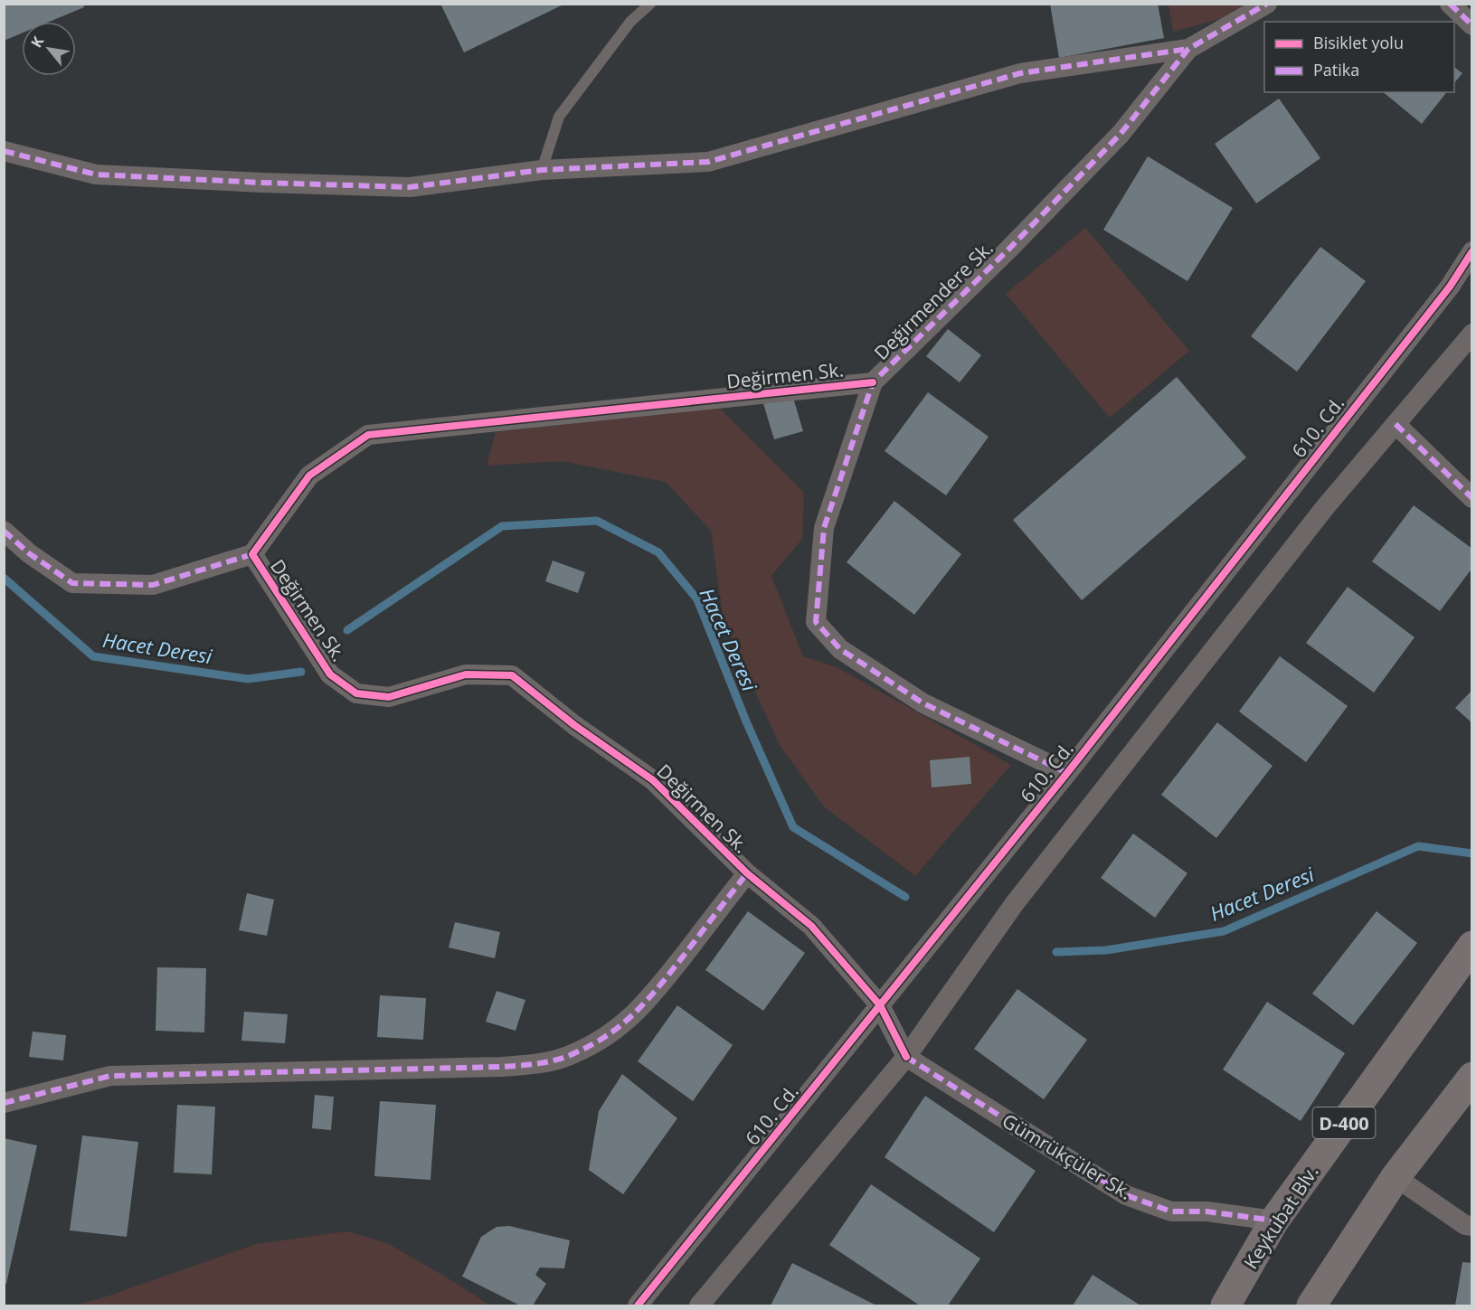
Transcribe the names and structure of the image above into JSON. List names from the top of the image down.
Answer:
{
  "streets": {
    "highway": ["D-400", "Keykubat Blv."],
    "street": [
      "Değirmendere Sk.",
      "Değirmen Sk.",
      "610. Cd.",
      "Gümrükçüler Sk."
    ]
  },
  "crossings": [
    ["Değirmendere Sk.", "Değirmen Sk."],
    ["Değirmendere Sk.", "610. Cd."],
    ["Değirmen Sk.", "610. Cd."],
    ["Değirmen Sk.", "Gümrükçüler Sk."],
    ["Gümrükçüler Sk.", "Keykubat Blv."]
  ],
  "water": ["Hacet Deresi"],
  "legend": ["Bisiklet yolu", "Patika"],
  "north": "top left"
}
